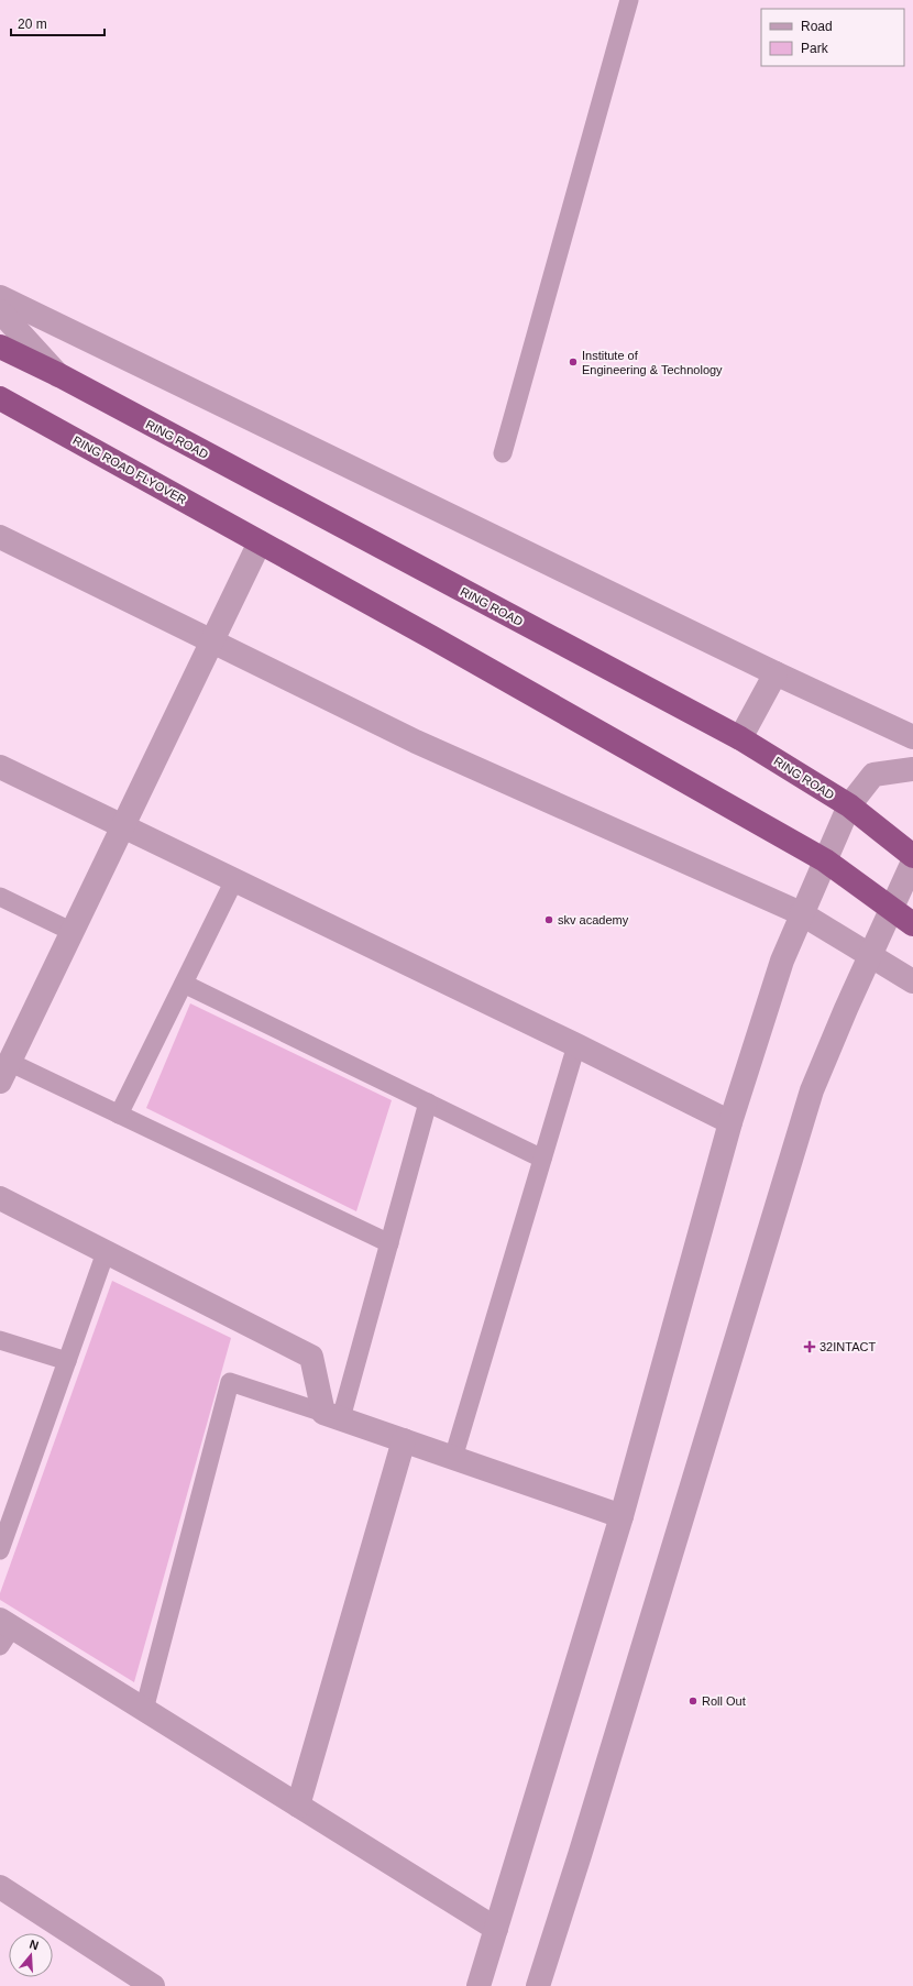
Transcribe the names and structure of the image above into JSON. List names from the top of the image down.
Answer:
{
  "streets": {
    "highway": ["RING ROAD", "RING ROAD FLYOVER"]
  },
  "places": {
    "other": ["Institute of Engineering & Technology", "skv academy", "Roll Out"],
    "health": ["32INTACT"]
  },
  "legend": ["Road", "Park"],
  "scale_bar": "20 m",
  "north": "top"
}
